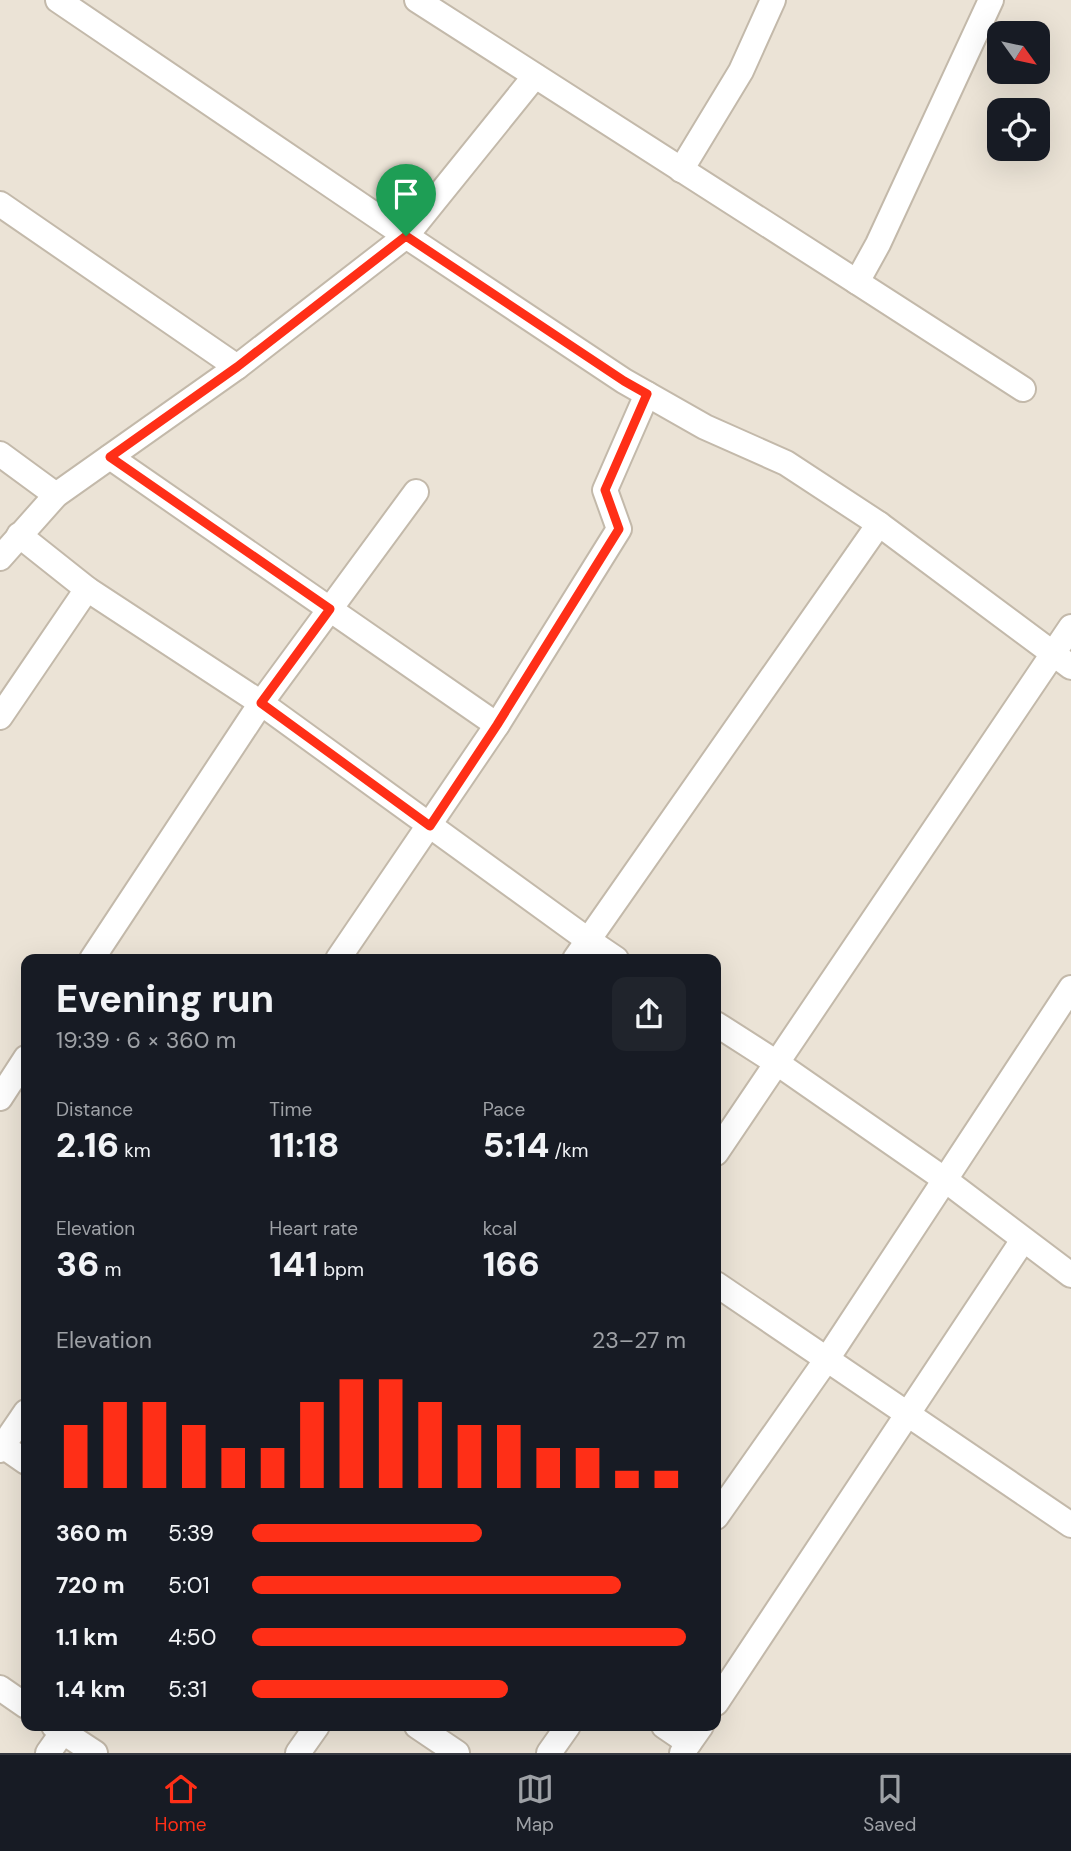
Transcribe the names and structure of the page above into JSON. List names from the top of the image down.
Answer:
{
  "north": "bottom right",
  "page": {
    "heading": ["Evening run", "19:39 · 6 × 360 m"],
    "stats": [
      ["Distance", "2.16 km"],
      ["Time", "11:18"],
      ["Pace", "5:14 /km"],
      ["Elevation", "36 m"],
      ["Heart rate", "141 bpm"],
      ["kcal", "166"]
    ],
    "chart": ["Elevation", "23–27 m"],
    "list": [
      {
        "name": "360 m",
        "note": "5:39"
      },
      {
        "name": "720 m",
        "note": "5:01"
      },
      {
        "name": "1.1 km",
        "note": "4:50"
      },
      {
        "name": "1.4 km",
        "note": "5:31"
      }
    ],
    "tabs": ["Home", "Map", "Saved"]
  }
}
